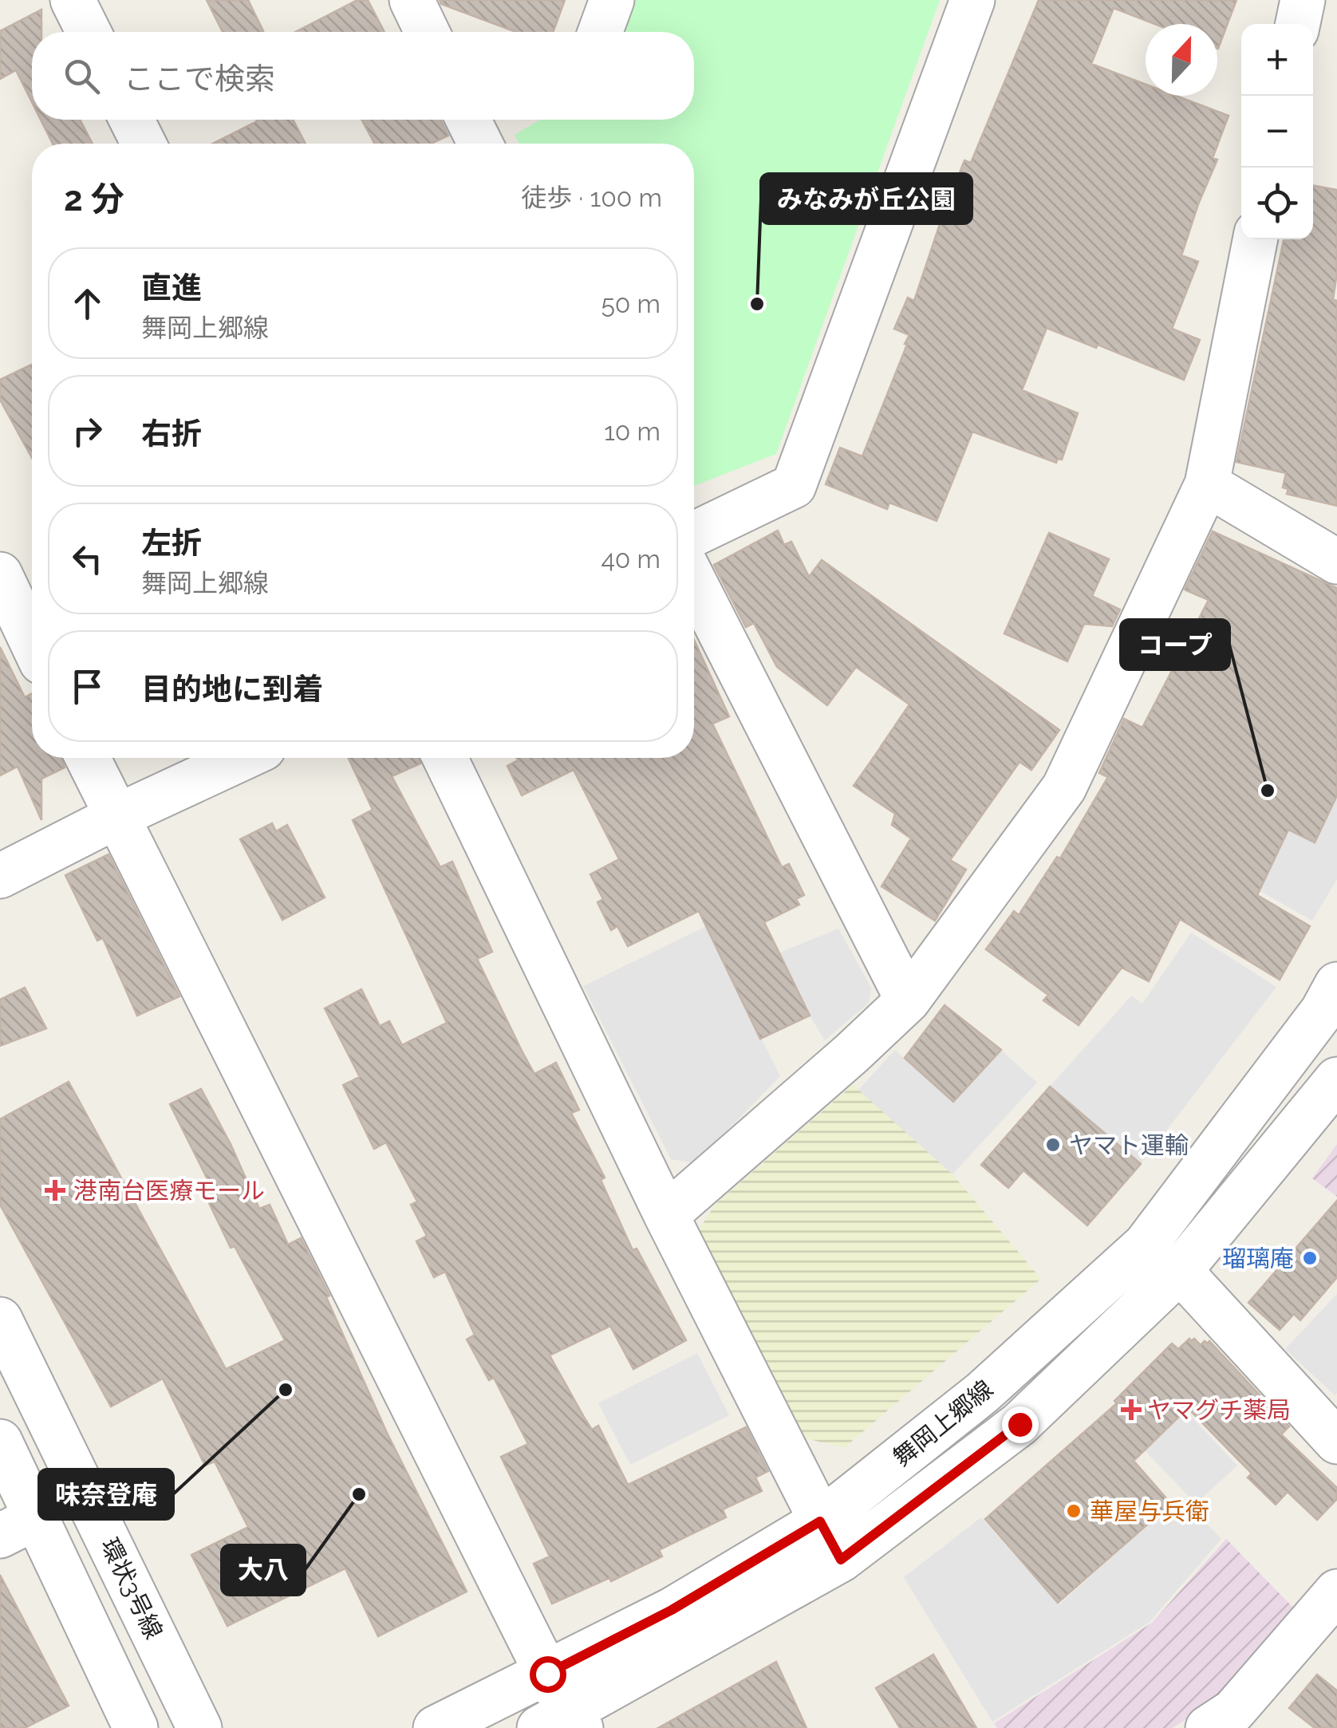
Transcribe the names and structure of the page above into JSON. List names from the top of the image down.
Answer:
{
  "streets": {
    "street": ["舞岡上郷線", "環状3号線"]
  },
  "places": {
    "other": [
      "みなみが丘公園",
      "コープ",
      "ヤマト運輸",
      "瑠璃庵",
      "味奈登庵",
      "大八",
      "華屋与兵衛"
    ],
    "health": ["港南台医療モール", "ヤマグチ薬局"]
  },
  "north": "top",
  "page": {
    "map_buttons": ["+", "−"],
    "search": "ここで検索",
    "heading": ["2 分", "徒歩 · 100 m"],
    "list": [
      ["直進", "舞岡上郷線", "50 m"],
      ["右折", "10 m"],
      ["左折", "舞岡上郷線", "40 m"],
      "目的地に到着"
    ]
  }
}
